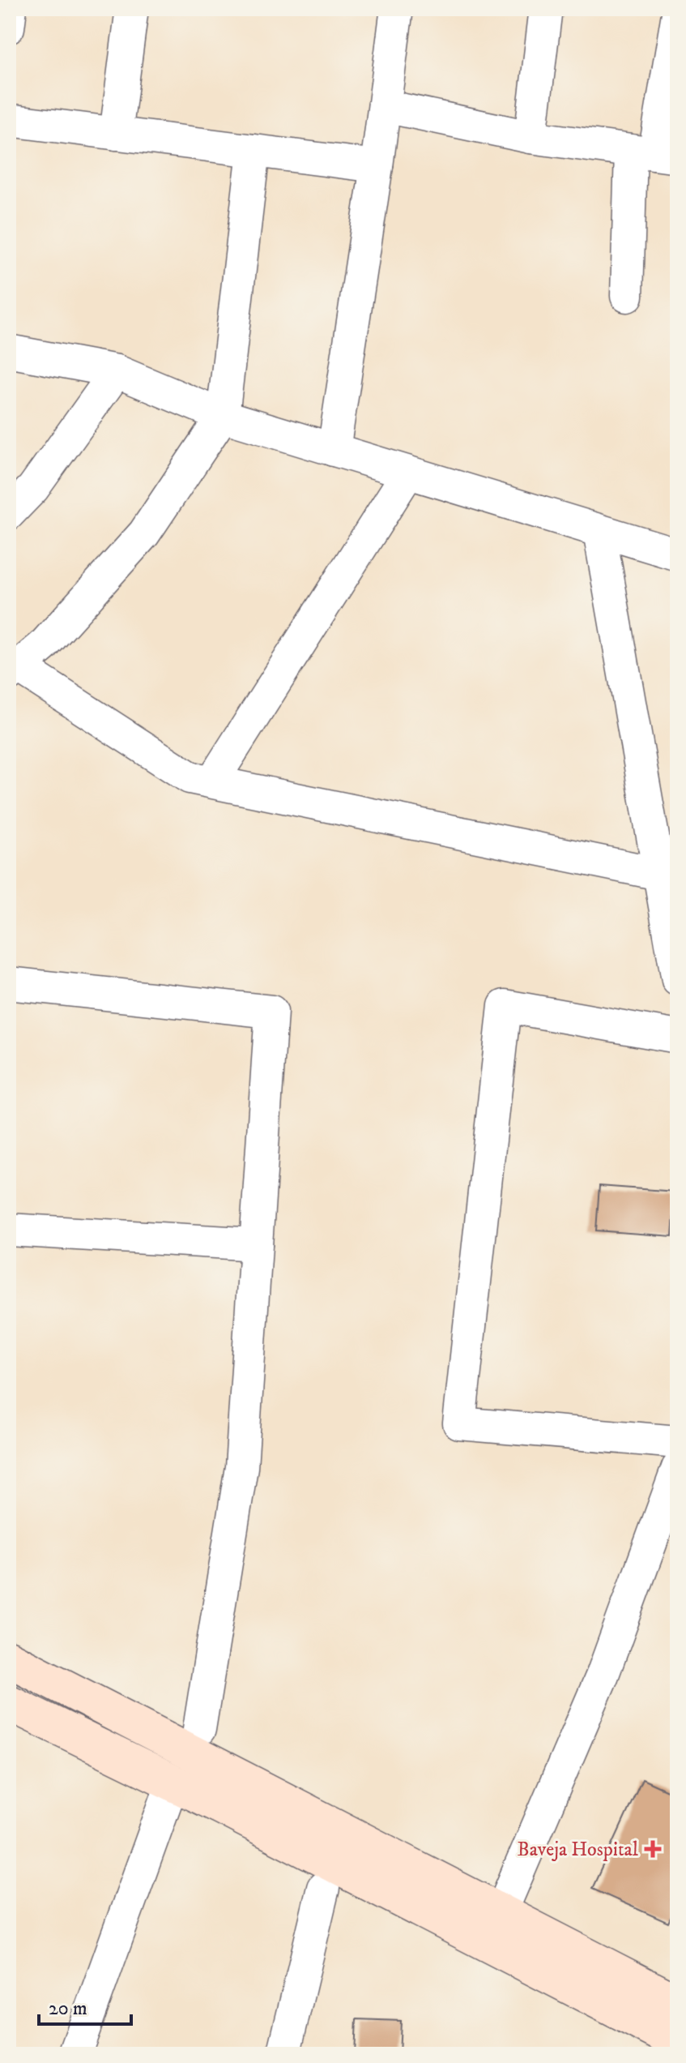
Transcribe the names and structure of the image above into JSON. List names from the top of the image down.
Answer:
{
  "places": {
    "health": ["Baveja Hospital"]
  },
  "scale_bar": "20 m"
}
